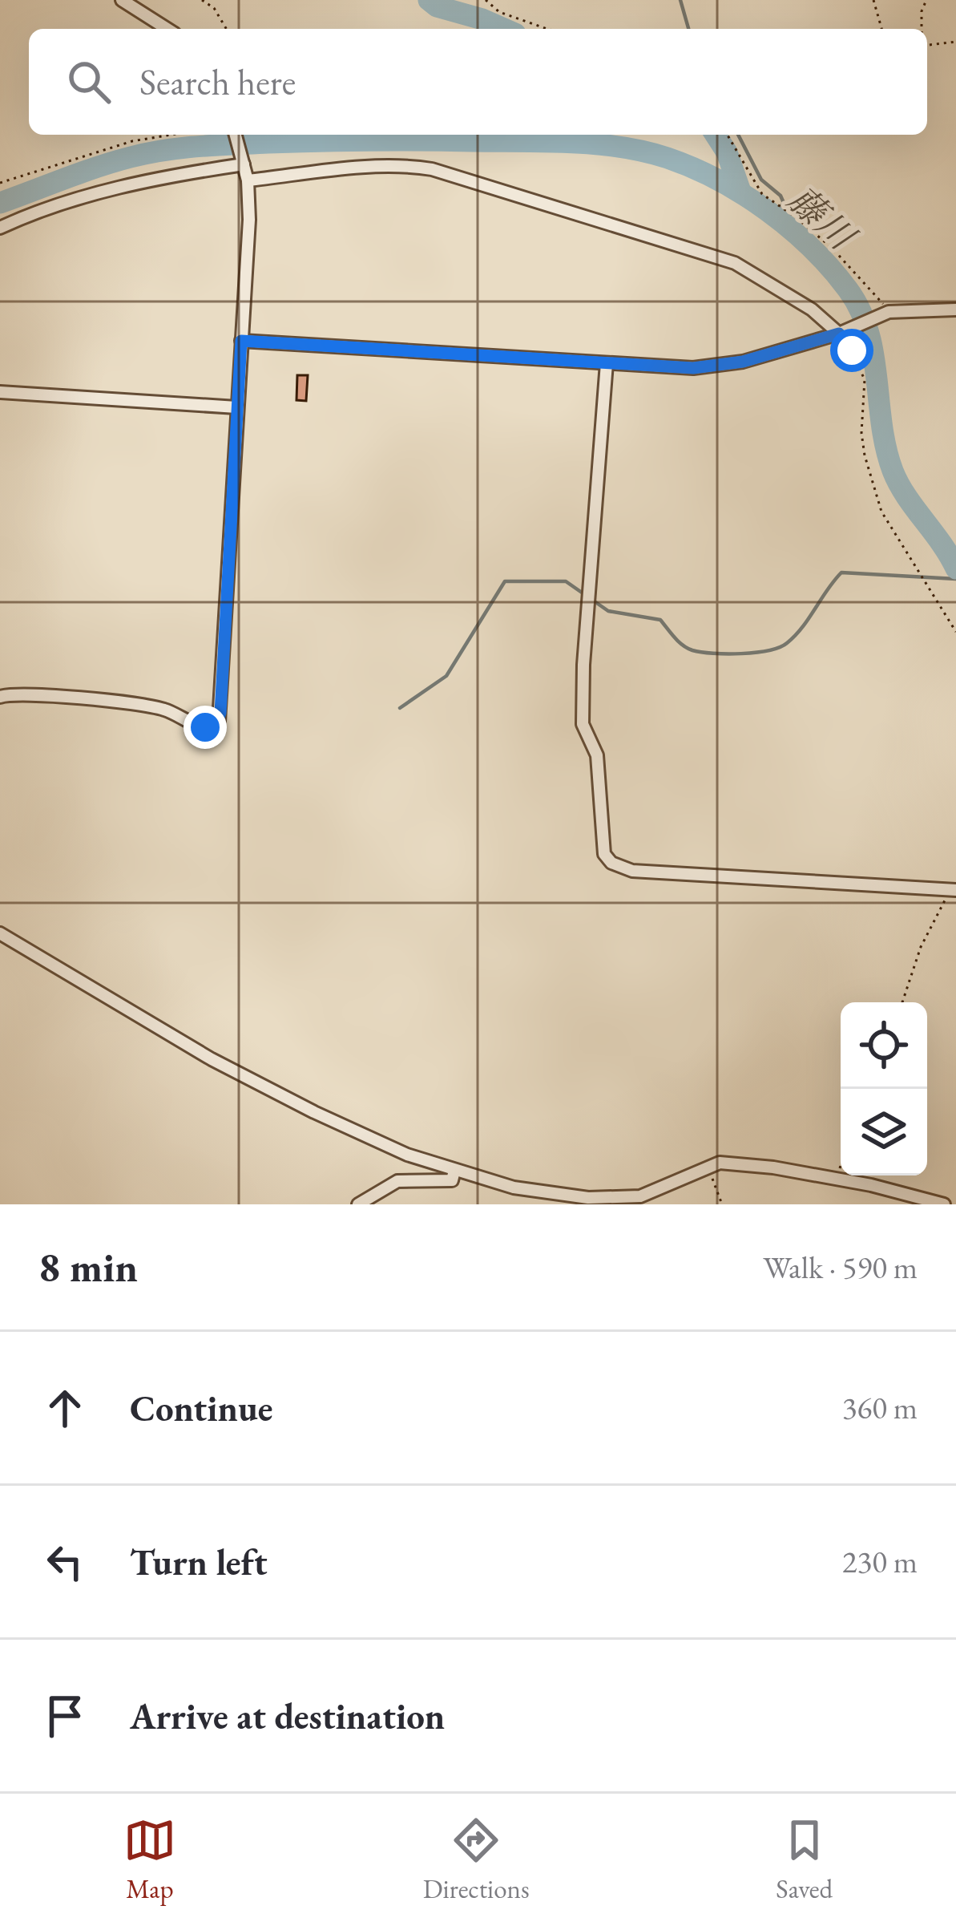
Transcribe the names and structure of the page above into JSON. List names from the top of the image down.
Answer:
{
  "water": ["藤川"],
  "page": {
    "search": "Search here",
    "heading": ["8 min", "Walk · 590 m"],
    "list": [
      ["Continue", "360 m"],
      ["Turn left", "230 m"],
      "Arrive at destination"
    ],
    "nav": ["Map", "Directions", "Saved"]
  }
}
